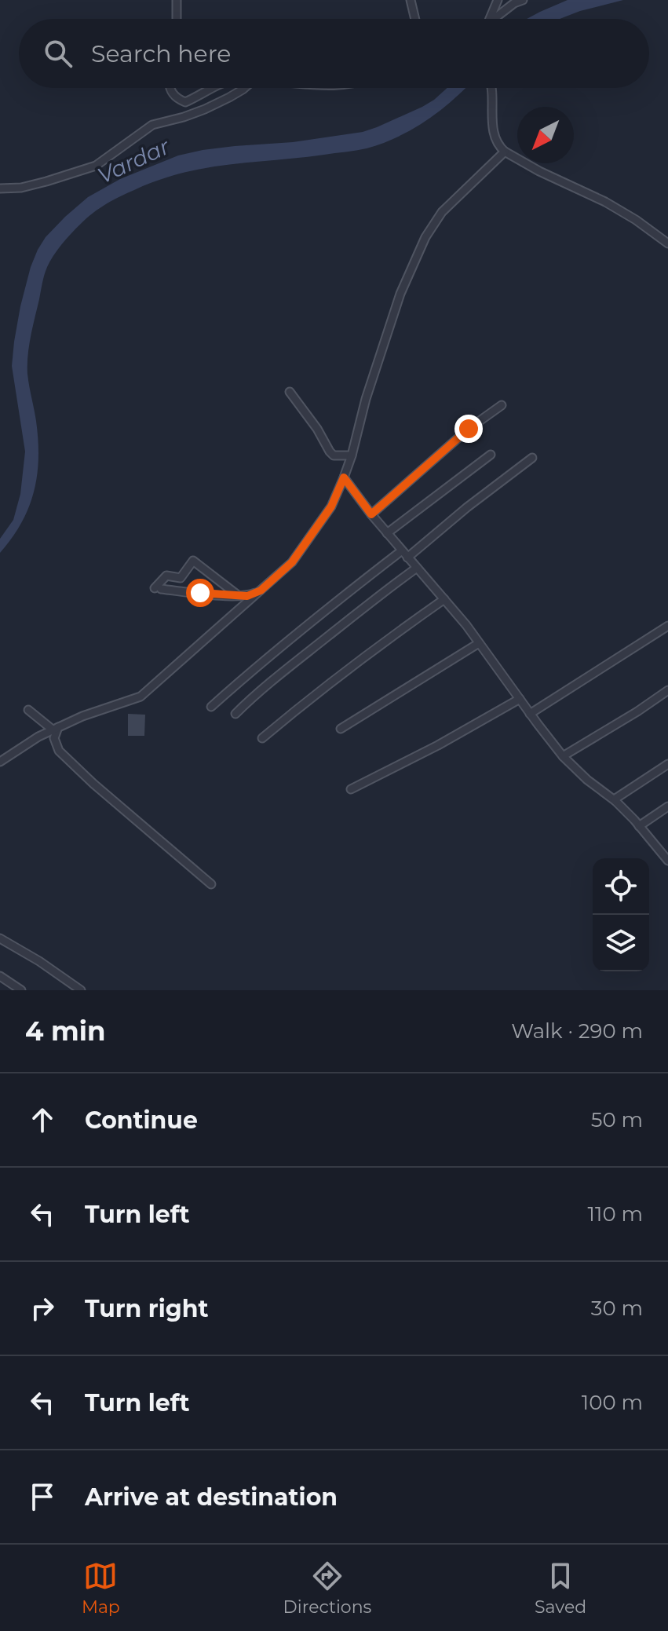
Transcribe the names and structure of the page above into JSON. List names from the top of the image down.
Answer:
{
  "water": ["Vardar"],
  "north": "bottom left",
  "page": {
    "search": "Search here",
    "heading": ["4 min", "Walk · 290 m"],
    "list": [
      ["Continue", "50 m"],
      ["Turn left", "110 m"],
      ["Turn right", "30 m"],
      ["Turn left", "100 m"],
      "Arrive at destination"
    ],
    "nav": ["Map", "Directions", "Saved"]
  }
}
